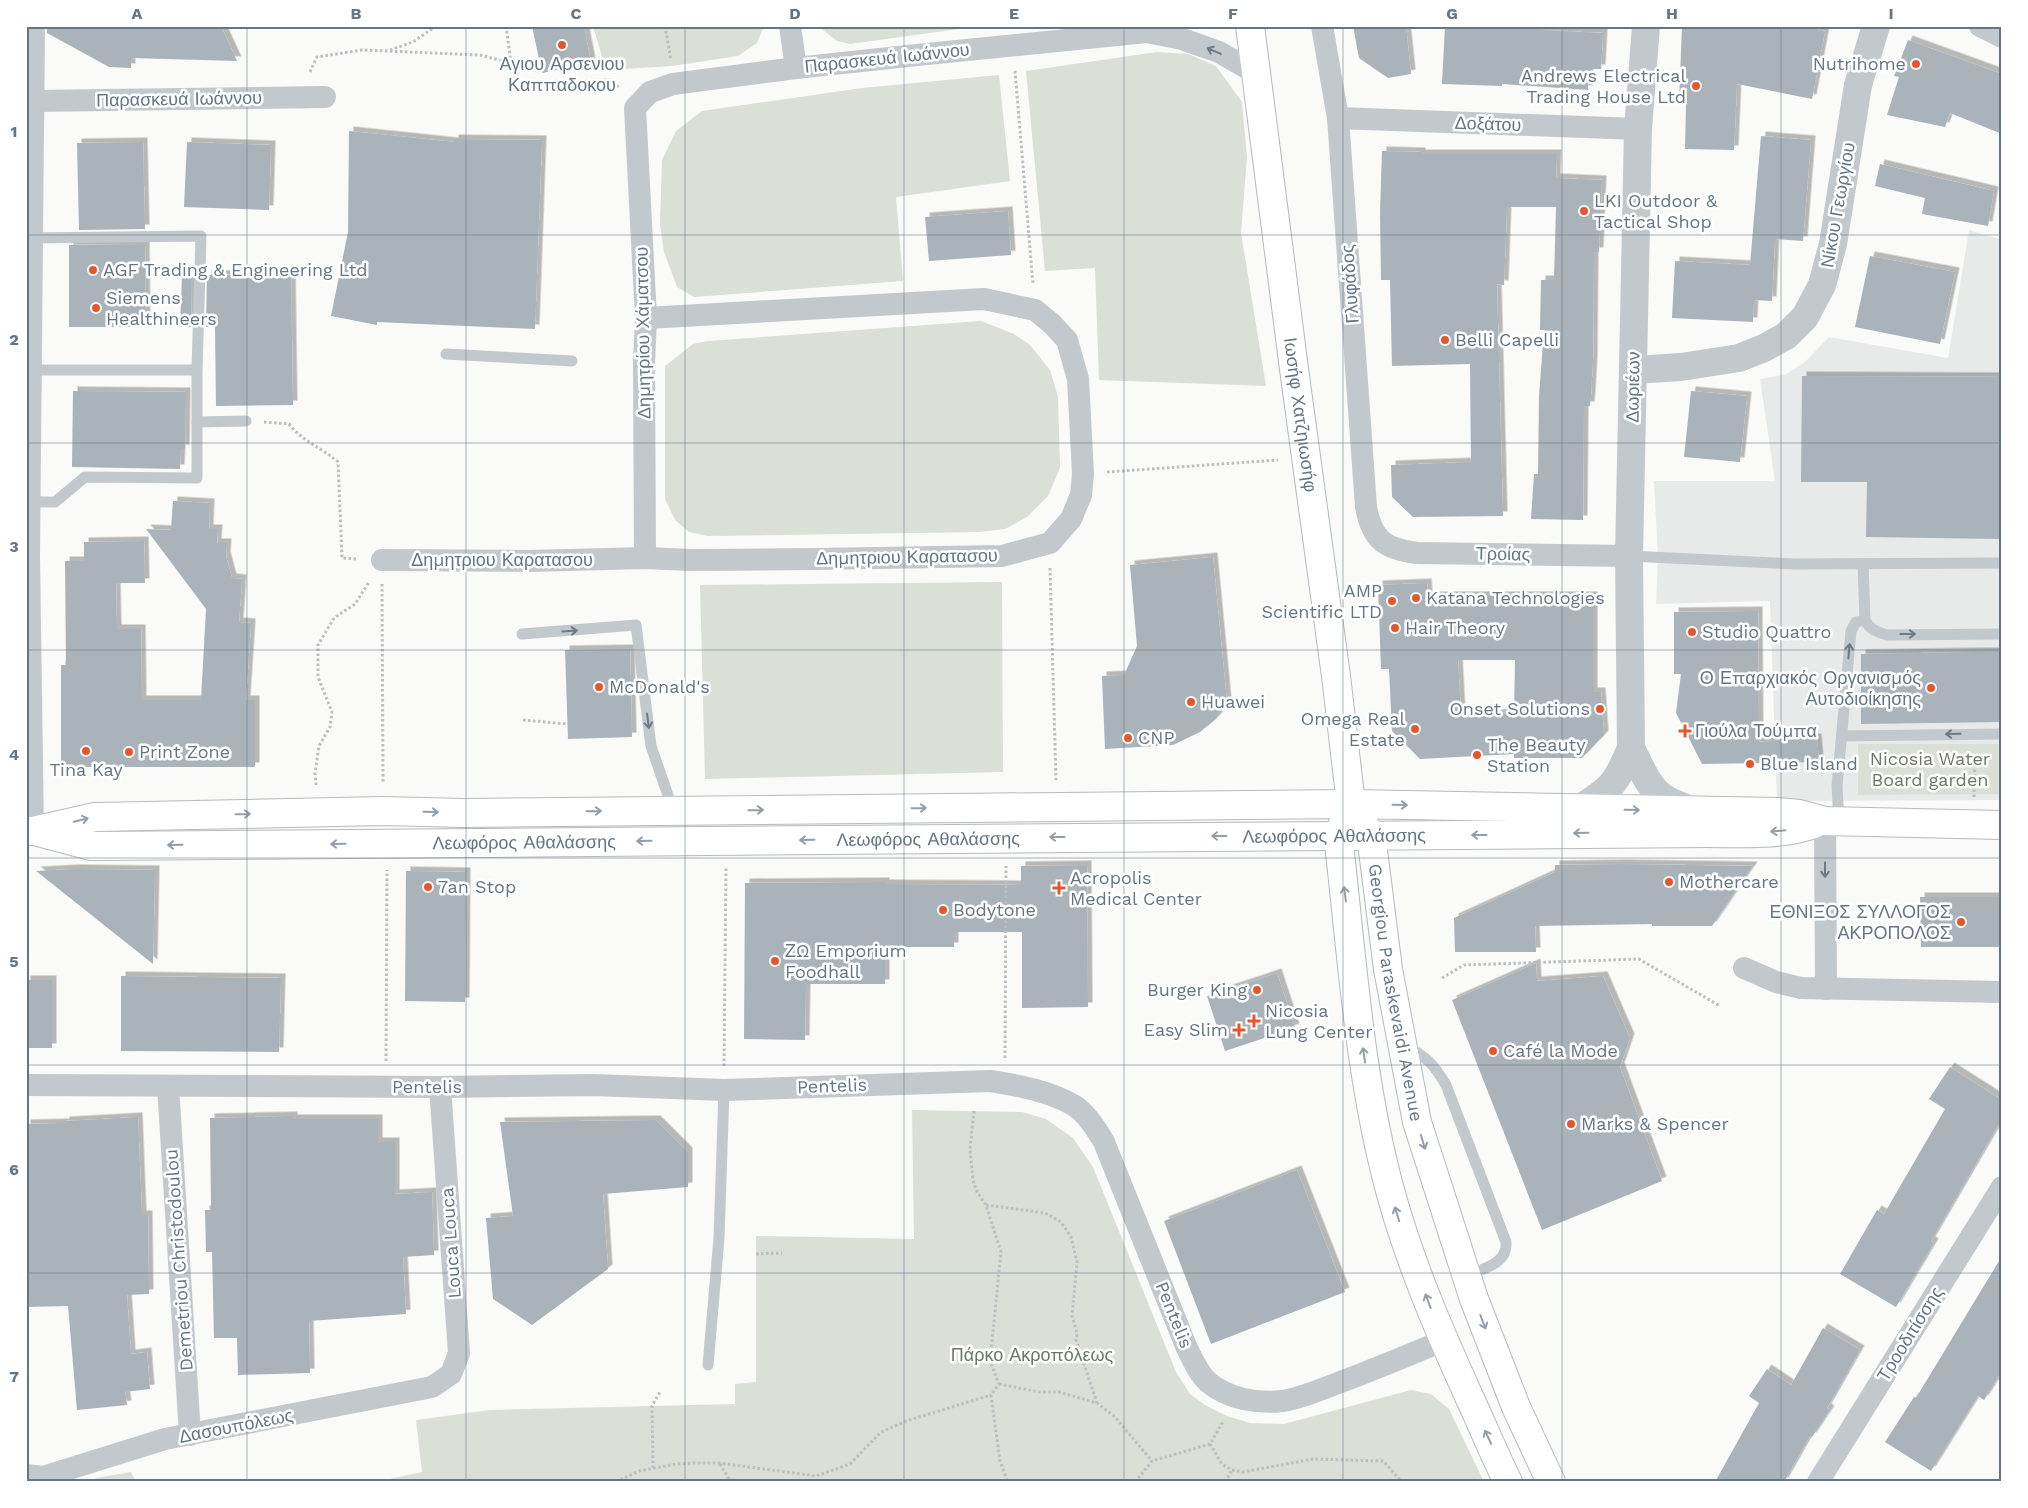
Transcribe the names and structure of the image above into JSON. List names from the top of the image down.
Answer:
{
  "streets": {
    "main road": ["Ιωσήφ Χατζηιωσήφ", "Λεωφόρος Αθαλάσσης", "Georgiou Paraskevaidi Avenue"],
    "street": [
      "Παρασκευά Ιωάννου",
      "Δοξάτου",
      "Νίκου Γεωργίου",
      "Γλυφάδος",
      "Δημητρίου Χάματσου",
      "Δωριέων",
      "Τροίας",
      "Δημητριου Καρατασου",
      "Pentelis",
      "Louca Louca",
      "Demetriou Christodoulou",
      "Τροοδιτίσσης",
      "Δασουπόλεως"
    ]
  },
  "crossings": [
    ["Παρασκευά Ιωάννου", "Δημητρίου Χάματσου"],
    ["Παρασκευά Ιωάννου", "Ιωσήφ Χατζηιωσήφ"],
    ["Δοξάτου", "Γλυφάδος"],
    ["Δοξάτου", "Δωριέων"],
    ["Νίκου Γεωργίου", "Δωριέων"],
    ["Γλυφάδος", "Τροίας"],
    ["Δημητρίου Χάματσου", "Δημητριου Καρατασου"],
    ["Δωριέων", "Τροίας"],
    ["Ιωσήφ Χατζηιωσήφ", "Λεωφόρος Αθαλάσσης"],
    ["Ιωσήφ Χατζηιωσήφ", "Georgiou Paraskevaidi Avenue"],
    ["Λεωφόρος Αθαλάσσης", "Georgiou Paraskevaidi Avenue"],
    ["Georgiou Paraskevaidi Avenue", "Pentelis"],
    ["Pentelis", "Louca Louca"],
    ["Pentelis", "Demetriou Christodoulou"],
    ["Louca Louca", "Δασουπόλεως"],
    ["Demetriou Christodoulou", "Δασουπόλεως"]
  ],
  "parks": ["Nicosia Water Board garden", "Πάρκο Ακροπόλεως"],
  "places": {
    "other": [
      "Αγιου Αρσενιου Καππαδοκου",
      "Nutrihome",
      "Andrews Electrical Trading House Ltd",
      "LKI Outdoor & Tactical Shop",
      "AGF Trading & Engineering Ltd",
      "Siemens Healthineers",
      "Belli Capelli",
      "Katana Technologies",
      "AMP Scientific LTD",
      "Hair Theory",
      "Studio Quattro",
      "McDonald's",
      "Ο Επαρχιακός Οργανισμός Αυτοδιοίκησης",
      "Huawei",
      "Onset Solutions",
      "Omega Real Estate",
      "CNP",
      "Tina Kay",
      "Print Zone",
      "The Beauty Station",
      "Blue Island",
      "Mothercare",
      "7an Stop",
      "Bodytone",
      "ΕΘΝΙΞΟΣ ΣΥΛΛΟΓΟΣ ΑΚΡΟΠΟΛΟΣ",
      "ΖΩ Emporium Foodhall",
      "Burger King",
      "Café la Mode",
      "Marks & Spencer"
    ],
    "health": [
      "Γιούλα Τούμπα",
      "Acropolis Medical Center",
      "Nicosia Lung Center",
      "Easy Slim"
    ]
  },
  "grid": {
    "columns": [
      "A",
      "B",
      "C",
      "D",
      "E",
      "F",
      "G",
      "H",
      "I"
    ],
    "rows": [
      "1",
      "2",
      "3",
      "4",
      "5",
      "6",
      "7"
    ]
  }
}
